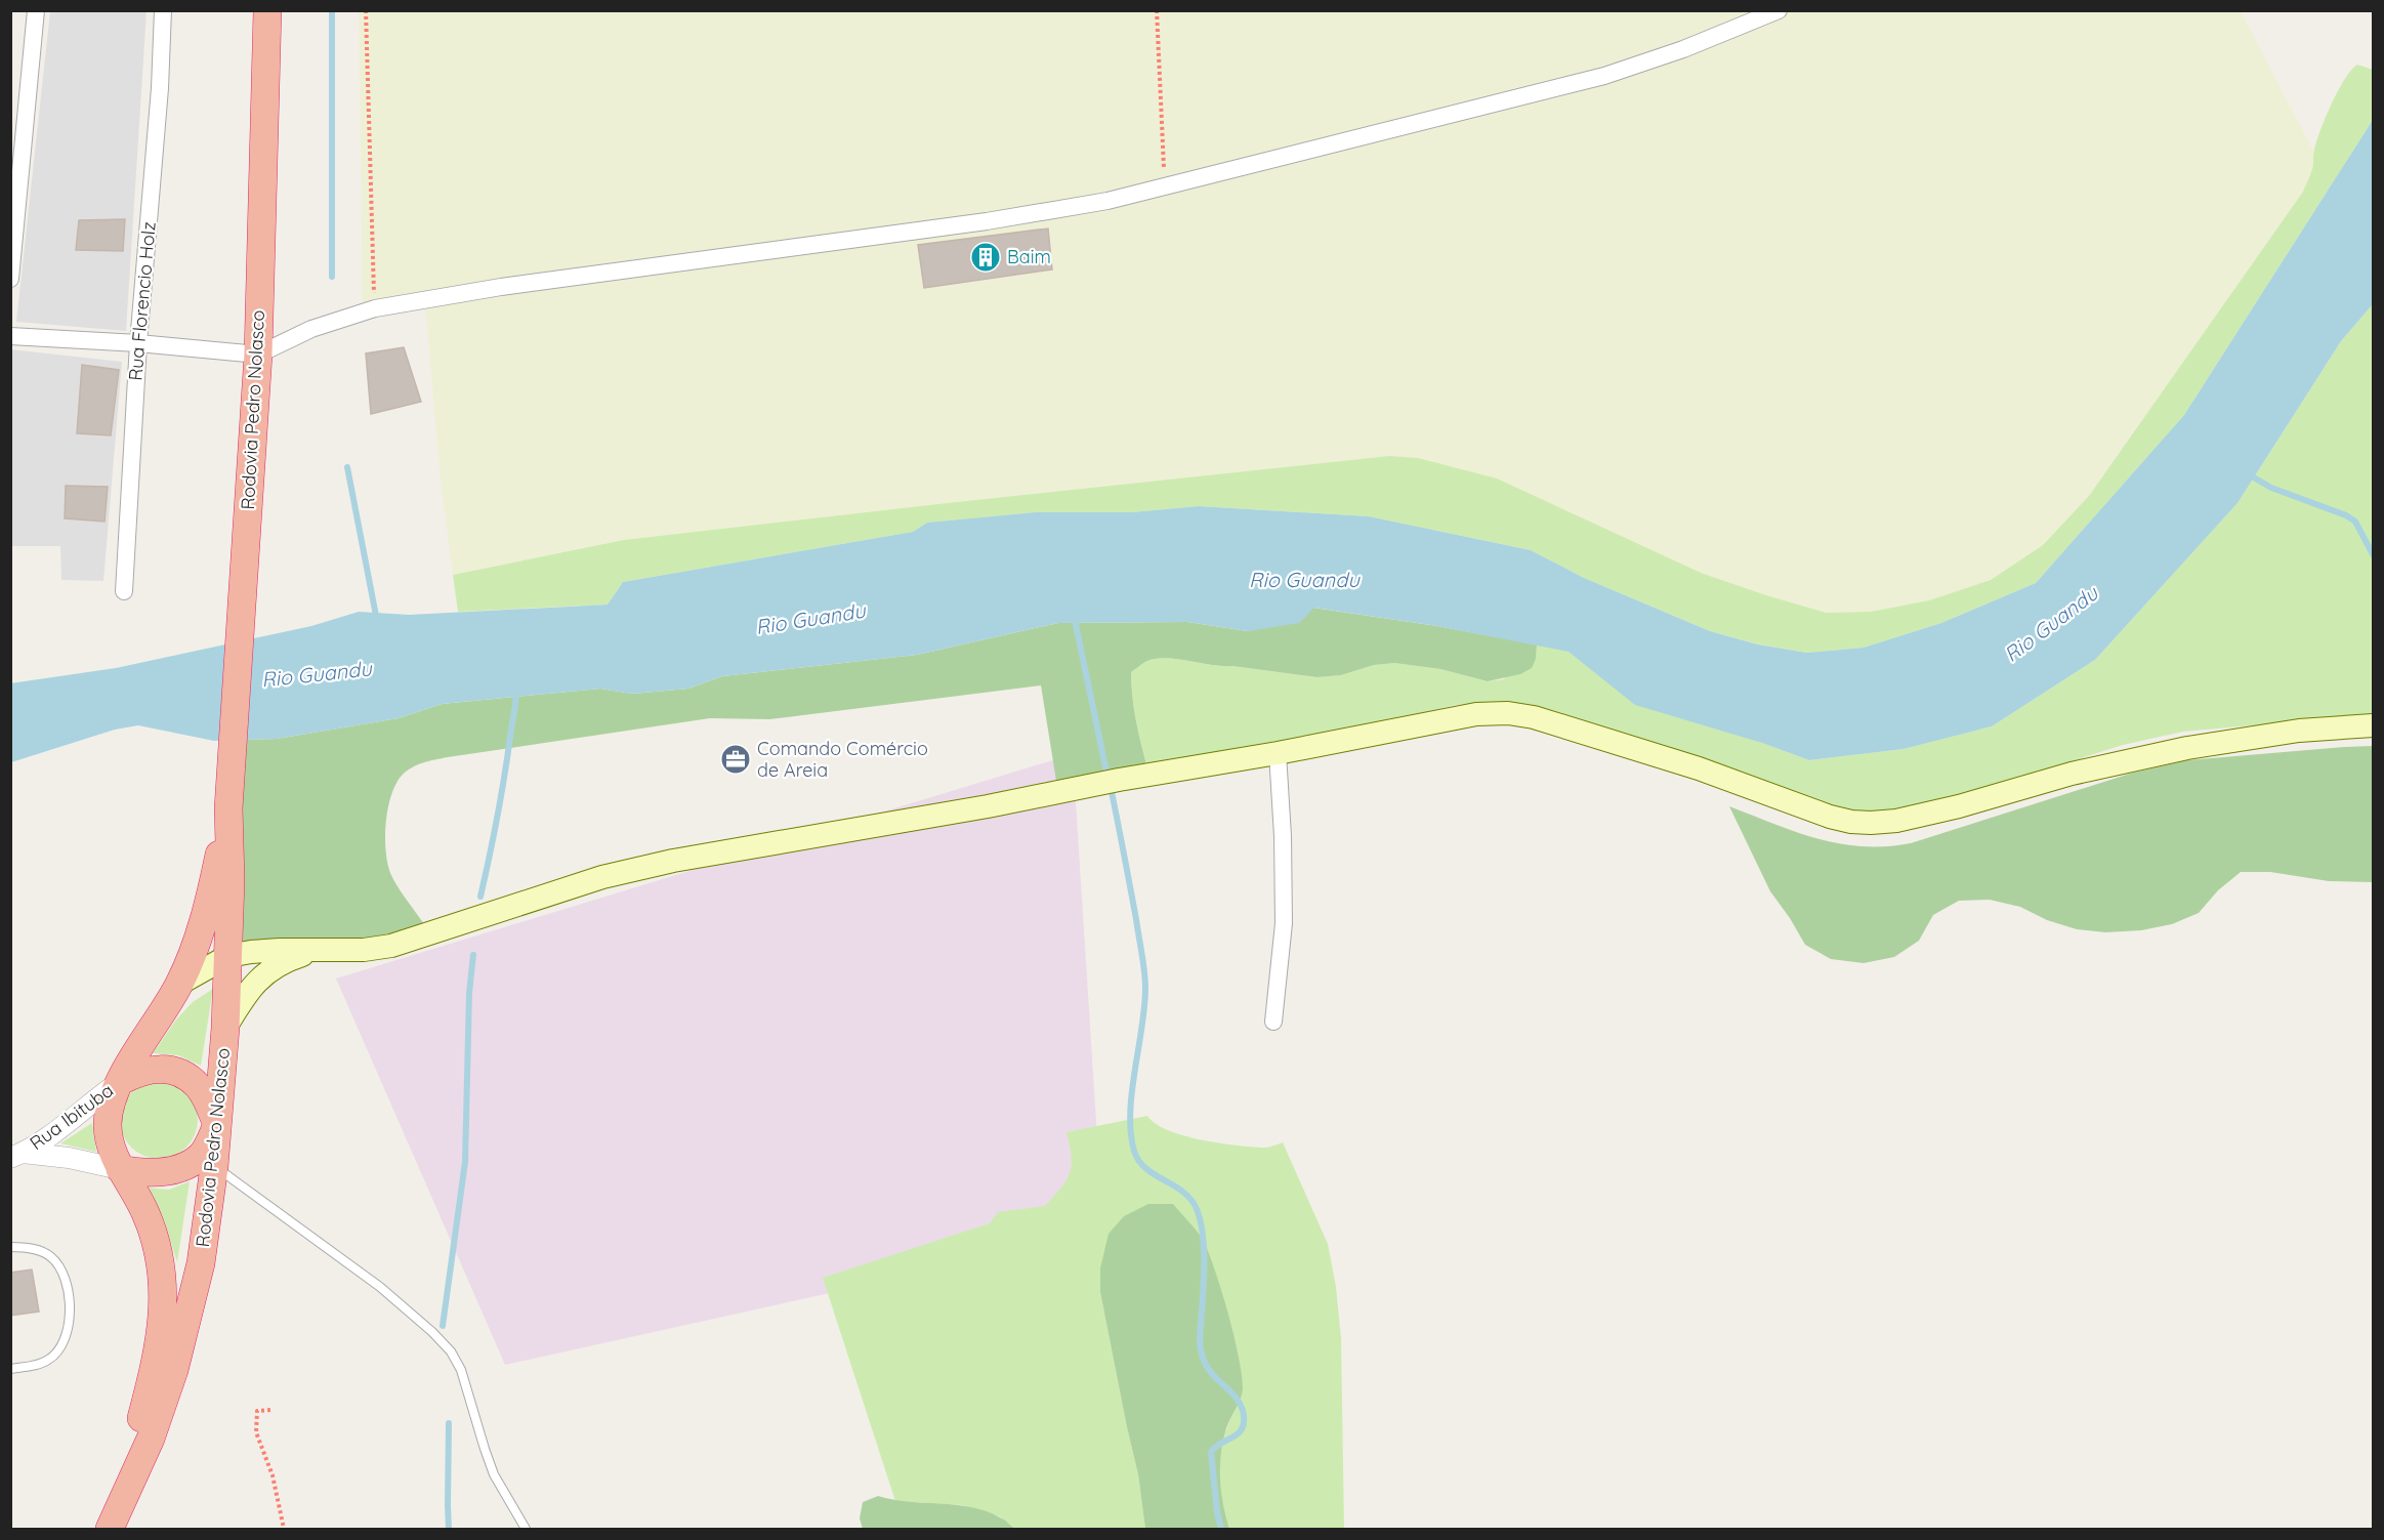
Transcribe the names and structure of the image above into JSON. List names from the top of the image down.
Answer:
{
  "streets": {
    "highway": ["Rodovia Pedro Nolasco"],
    "street": ["Rua Florencio Holz", "Rua Ibituba"]
  },
  "crossings": [
    ["Rodovia Pedro Nolasco", "Rua Ibituba"]
  ],
  "water": ["Rio Guandu"],
  "places": {
    "building": ["Baim"],
    "office": ["Comando Comércio de Areia"]
  }
}
